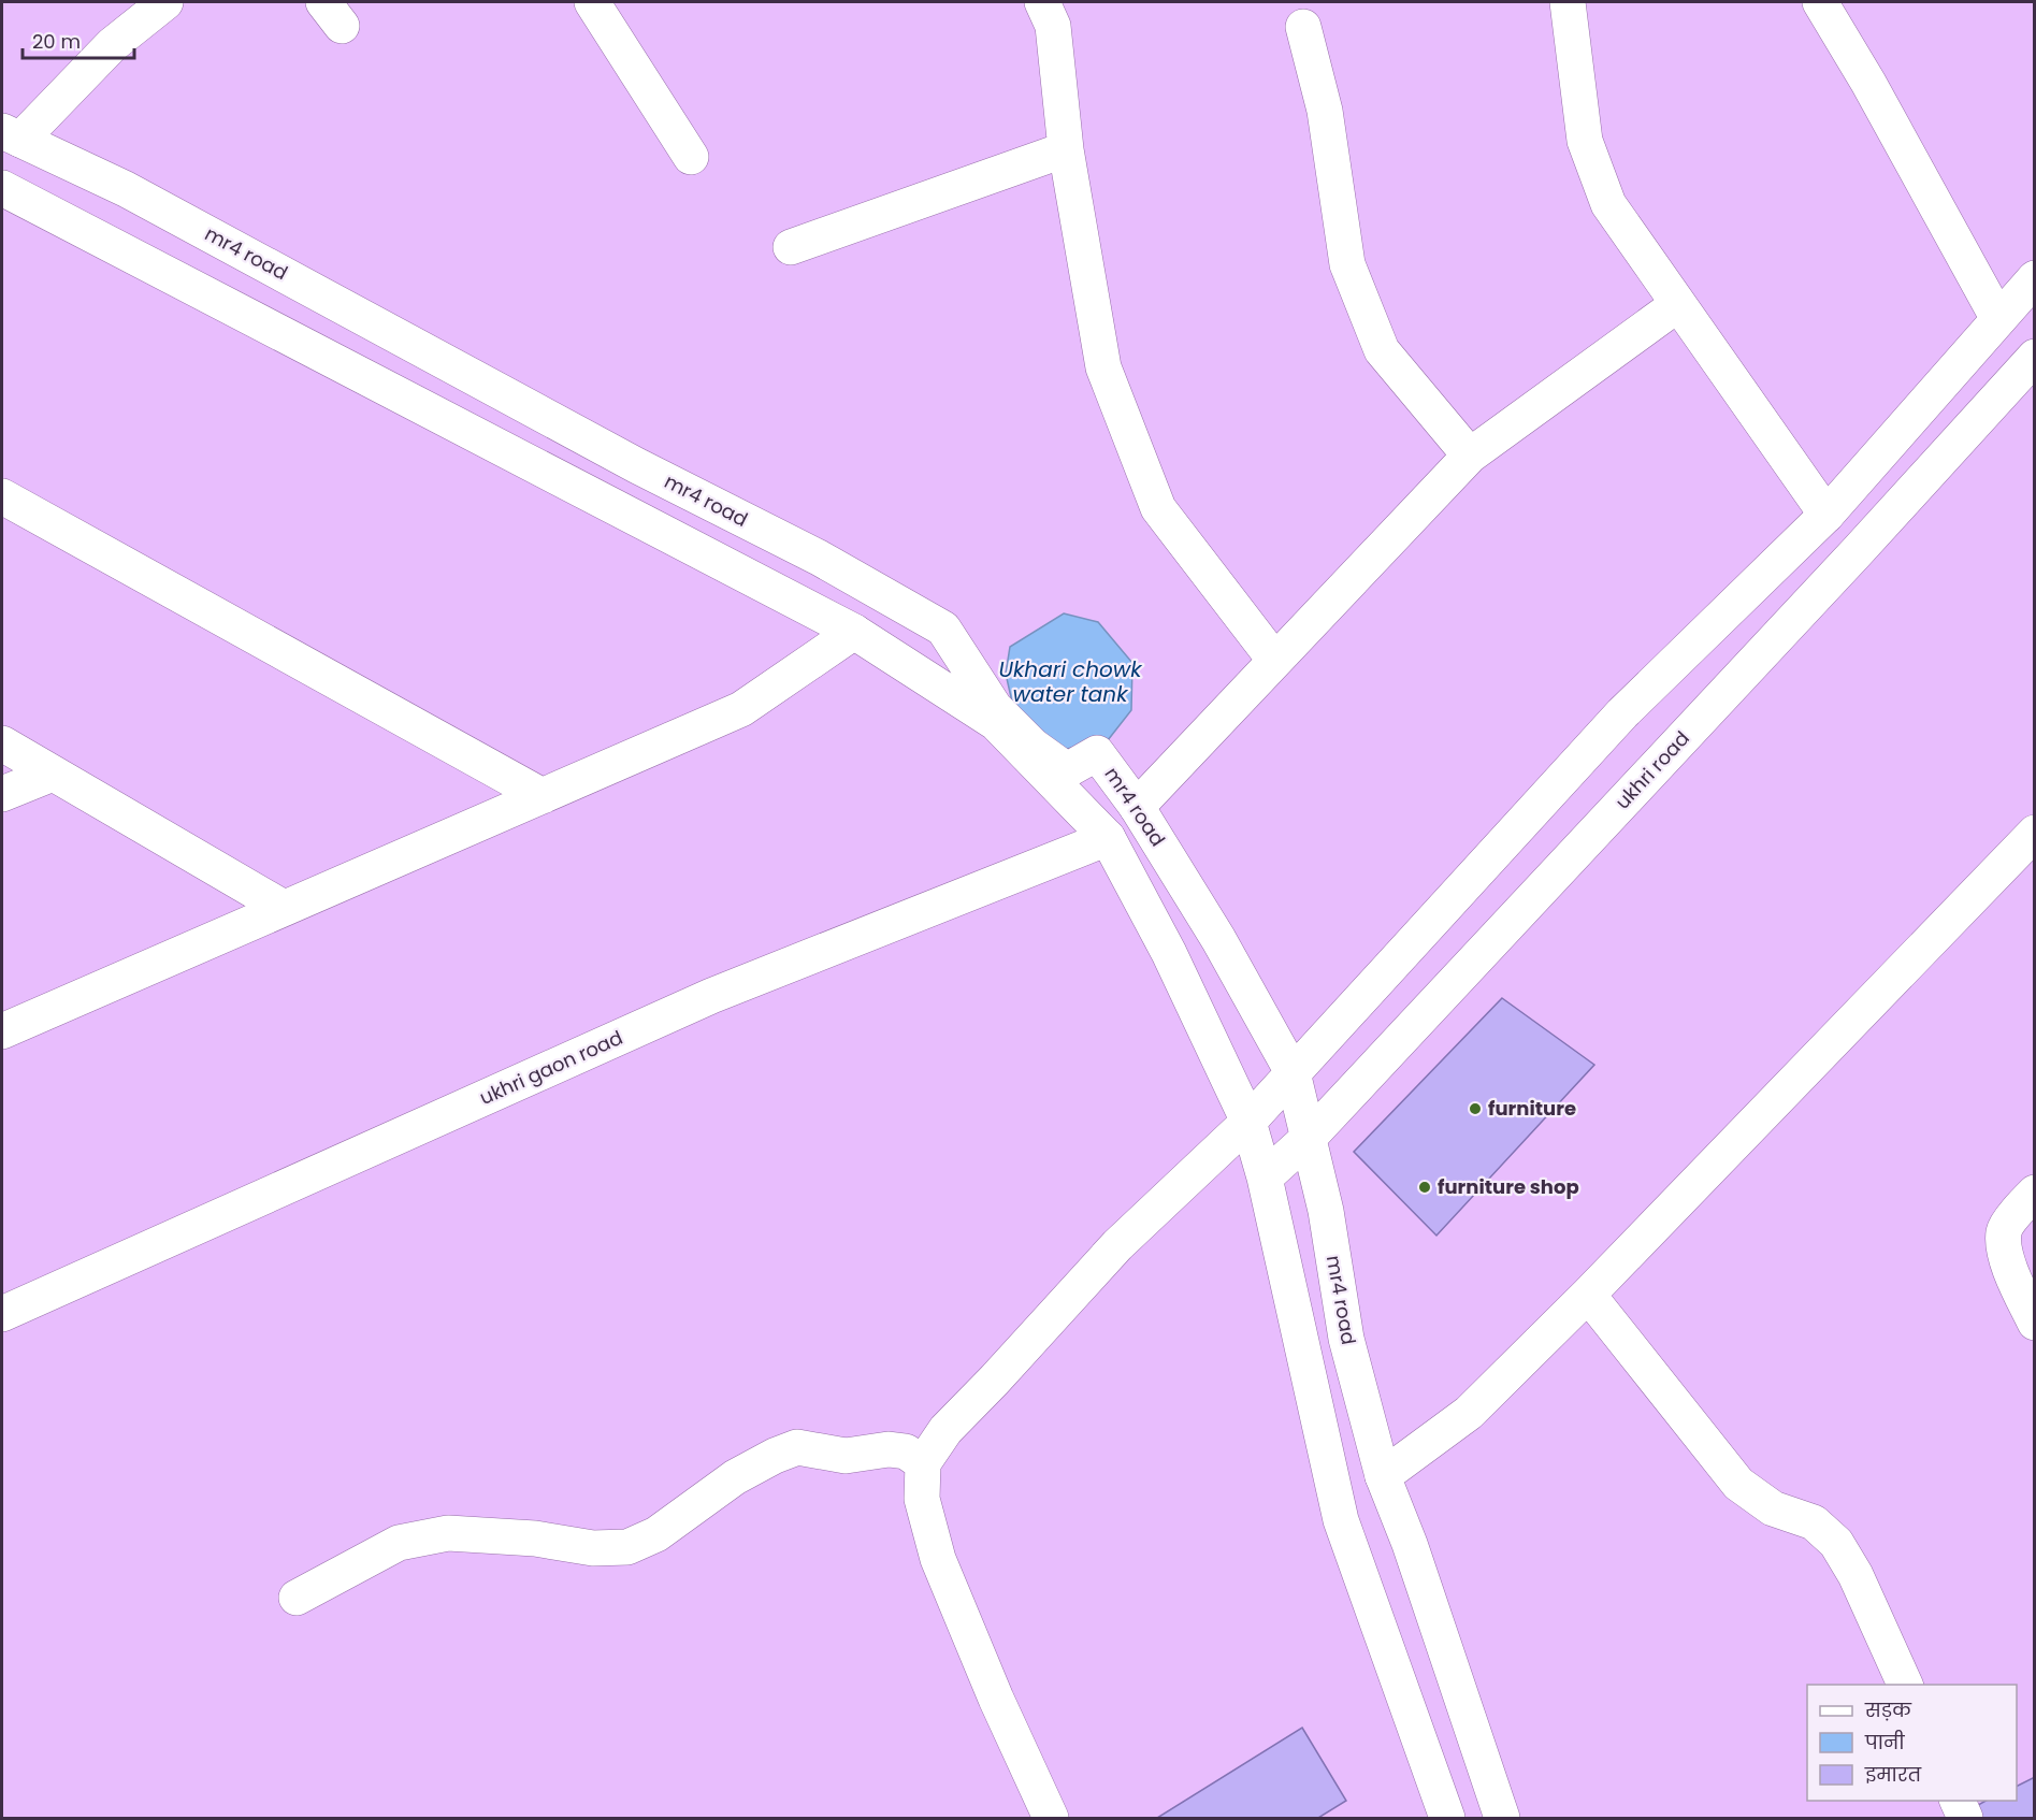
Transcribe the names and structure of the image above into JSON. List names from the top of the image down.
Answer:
{
  "streets": {
    "street": ["mr4 road", "ukhri road", "ukhri gaon road"]
  },
  "crossings": [
    ["mr4 road", "ukhri road"],
    ["mr4 road", "ukhri gaon road"]
  ],
  "water": ["Ukhari chowk water tank"],
  "places": ["furniture", "furniture shop"],
  "legend": ["सड़क", "पानी", "इमारत"],
  "scale_bar": "20 m"
}
